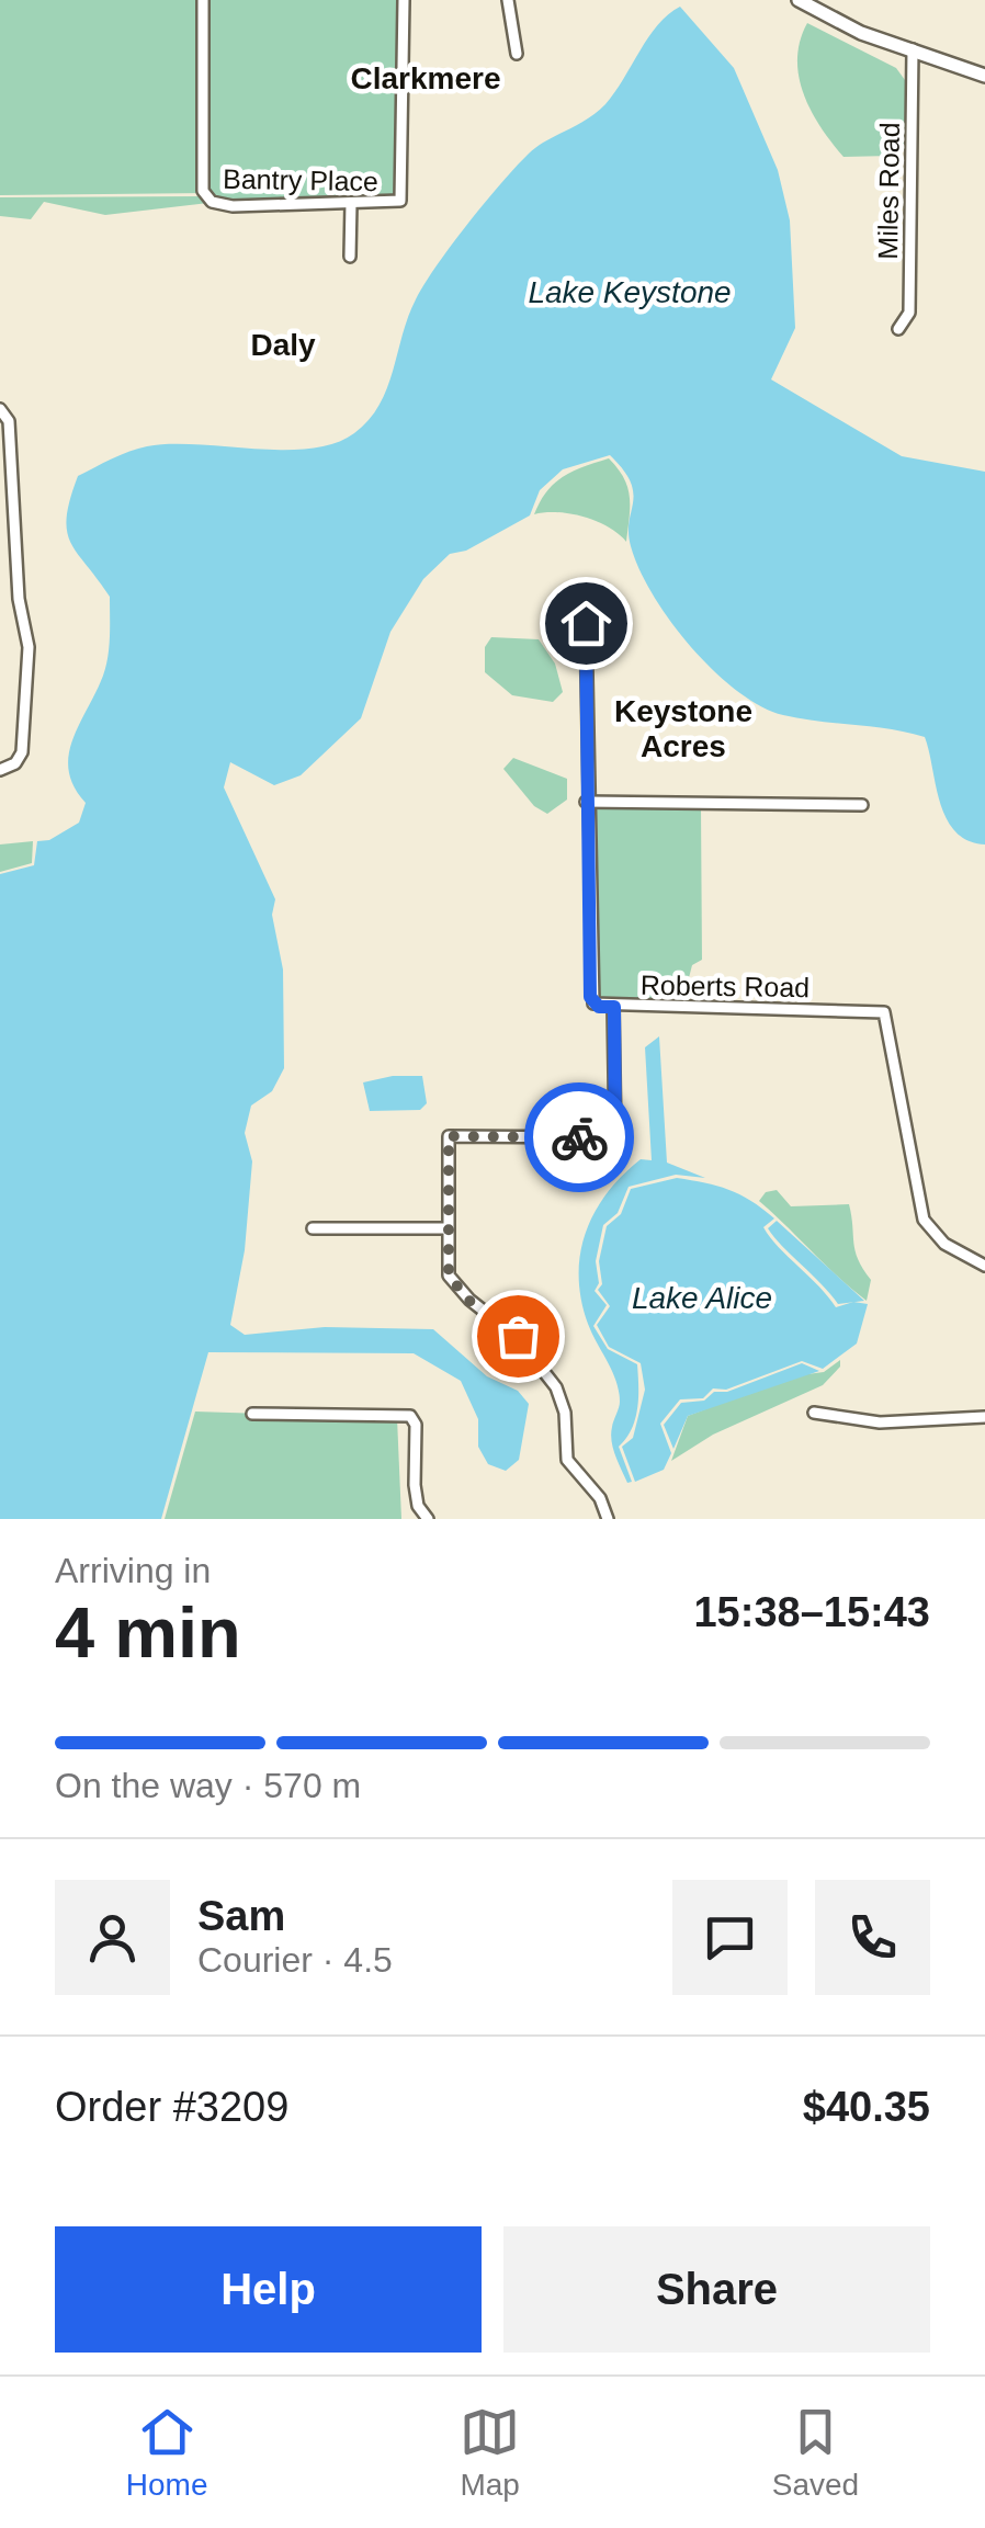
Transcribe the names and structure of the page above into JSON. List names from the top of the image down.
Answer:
{
  "streets": {
    "street": ["Bantry Place", "Miles Road", "Roberts Road"]
  },
  "districts": ["Clarkmere", "Daly", "Keystone Acres"],
  "water": ["Lake Keystone", "Lake Alice"],
  "page": {
    "heading": ["4 min", "Arriving in", "15:38–15:43"],
    "panel": [
      "Sam",
      "Courier · 4.5",
      "Order #3209",
      "$40.35"
    ],
    "bar": "On the way · 570 m",
    "buttons": ["Help", "Share"],
    "tabs": ["Home", "Map", "Saved"]
  }
}
